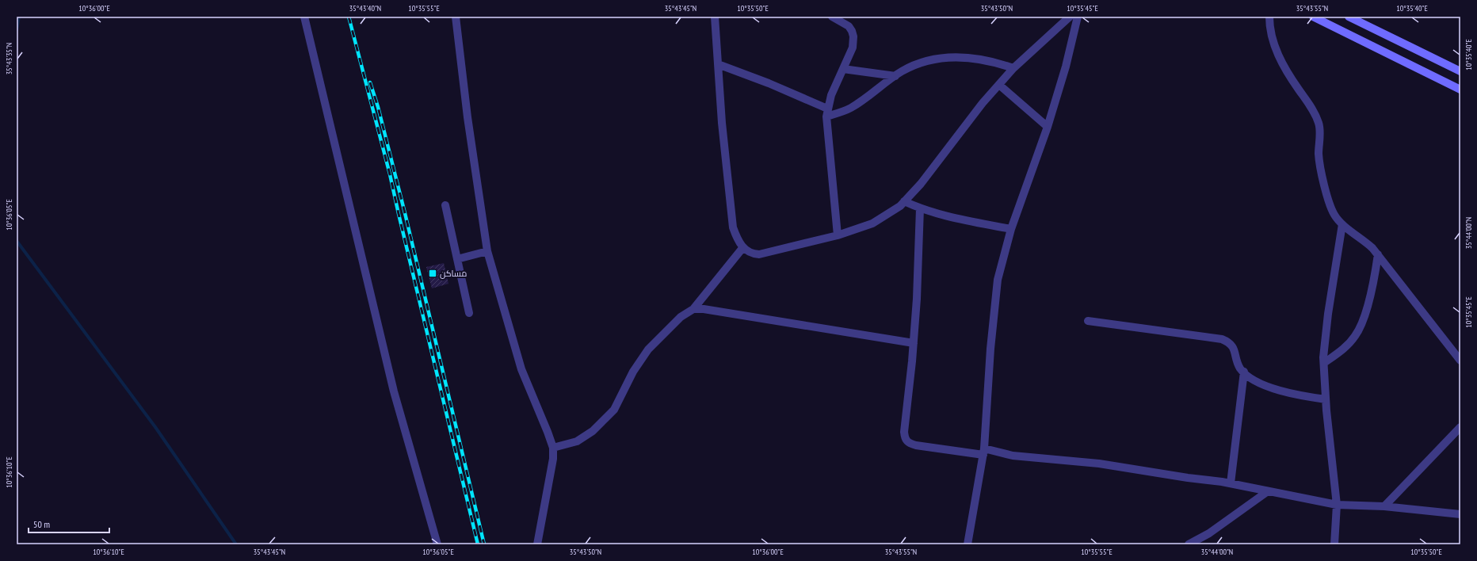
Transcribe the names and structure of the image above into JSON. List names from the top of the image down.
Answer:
{
  "places": {
    "transit": ["مساكن"]
  },
  "scale_bar": "50 m",
  "coordinates": [
    "10°36'00\"E",
    "35°43'40\"N",
    "10°35'55\"E",
    "35°43'45\"N",
    "10°35'50\"E",
    "35°43'50\"N",
    "10°35'45\"E",
    "35°43'55\"N",
    "10°35'40\"E",
    "35°43'35\"N",
    "10°36'05\"E",
    "35°44'00\"N",
    "10°36'10\"E"
  ]
}
